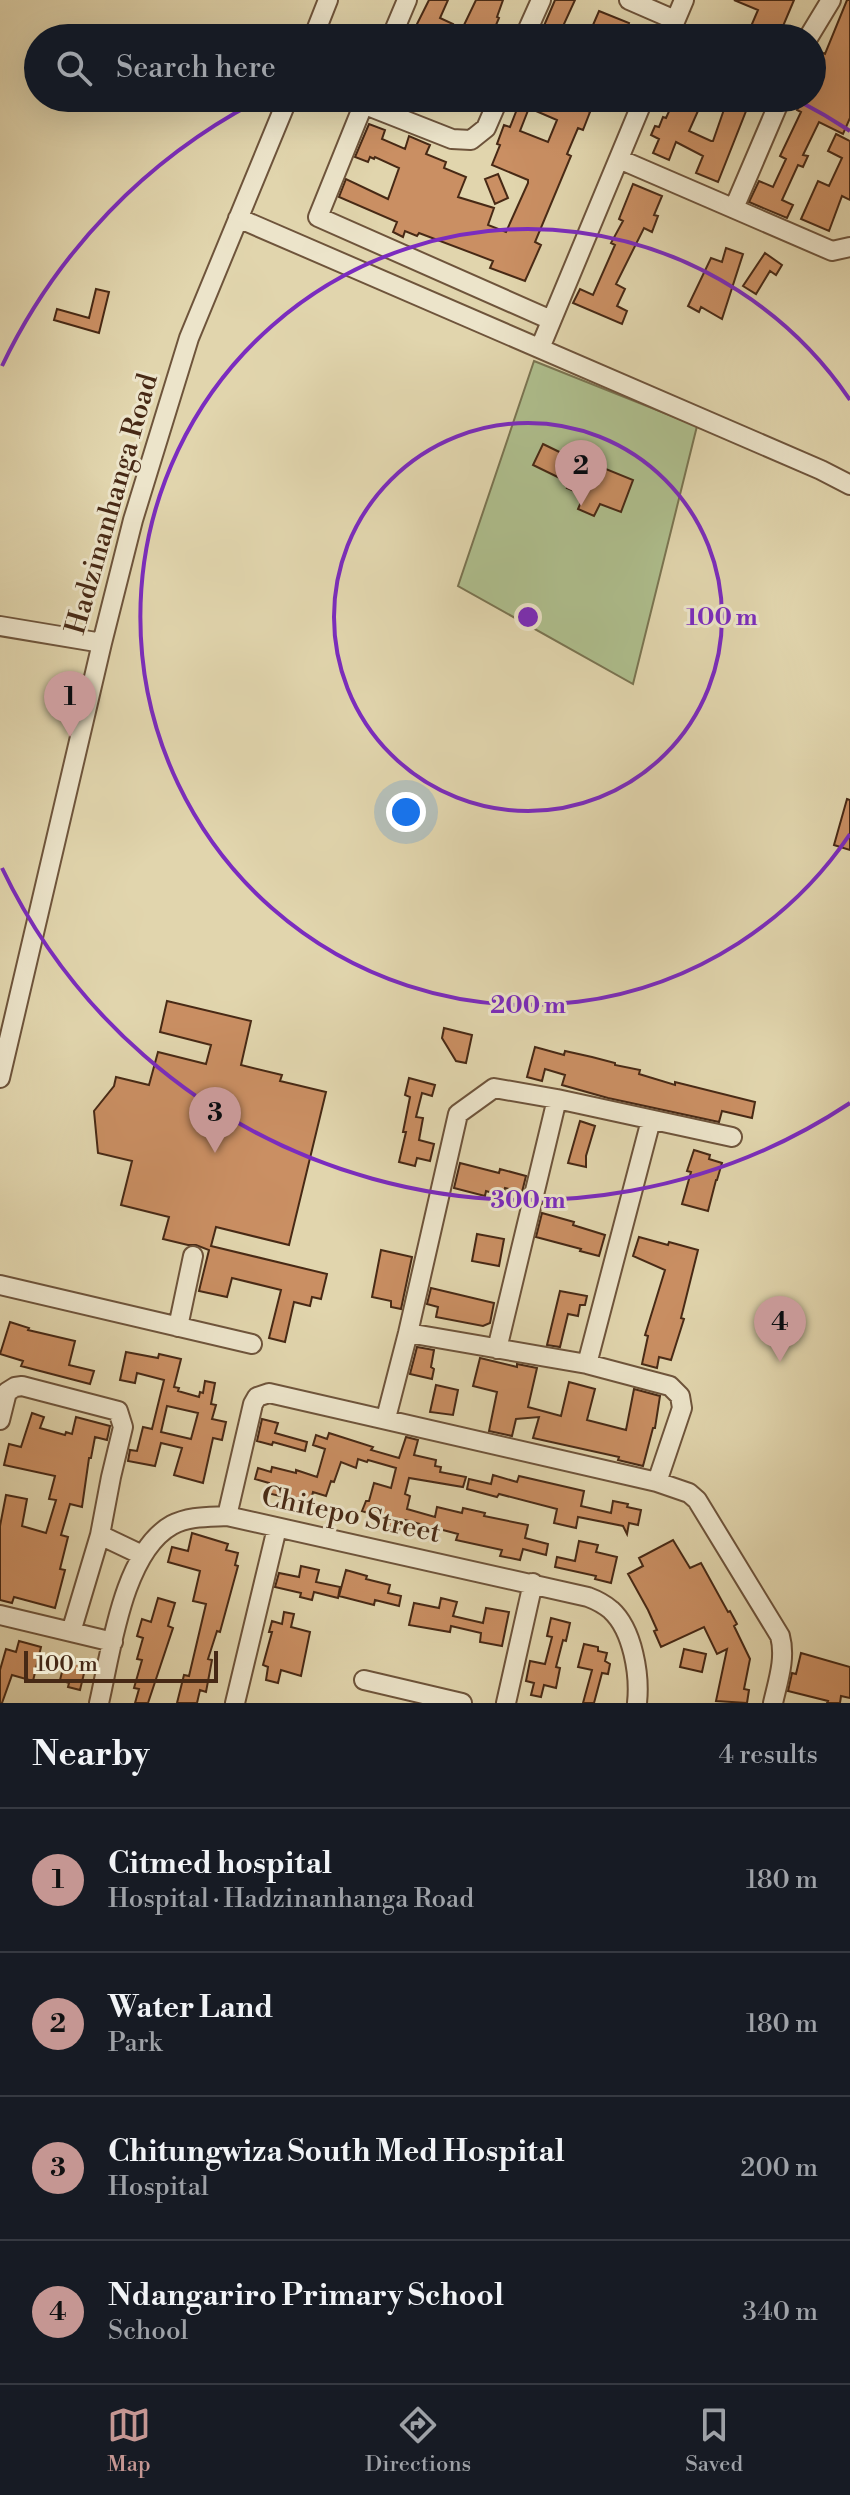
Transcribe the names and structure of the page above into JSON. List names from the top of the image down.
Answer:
{
  "streets": {
    "street": ["Hadzinanhanga Road", "Chitepo Street"]
  },
  "scale_bar": "100 m",
  "page": {
    "search": "Search here",
    "pins": [
      "2",
      "1",
      "3",
      "4"
    ],
    "scale": "100 m",
    "heading": ["Nearby", "4 results"],
    "list": [
      {
        "mark": "1",
        "name": "Citmed hospital",
        "note": "Hospital · Hadzinanhanga Road",
        "value": "180 m"
      },
      {
        "mark": "2",
        "name": "Water Land",
        "note": "Park",
        "value": "180 m"
      },
      {
        "mark": "3",
        "name": "Chitungwiza South Med Hospital",
        "note": "Hospital",
        "value": "200 m"
      },
      {
        "mark": "4",
        "name": "Ndangariro Primary School",
        "note": "School",
        "value": "340 m"
      }
    ],
    "nav": ["Map", "Directions", "Saved"]
  },
  "rings": ["100 m", "200 m", "300 m"]
}
